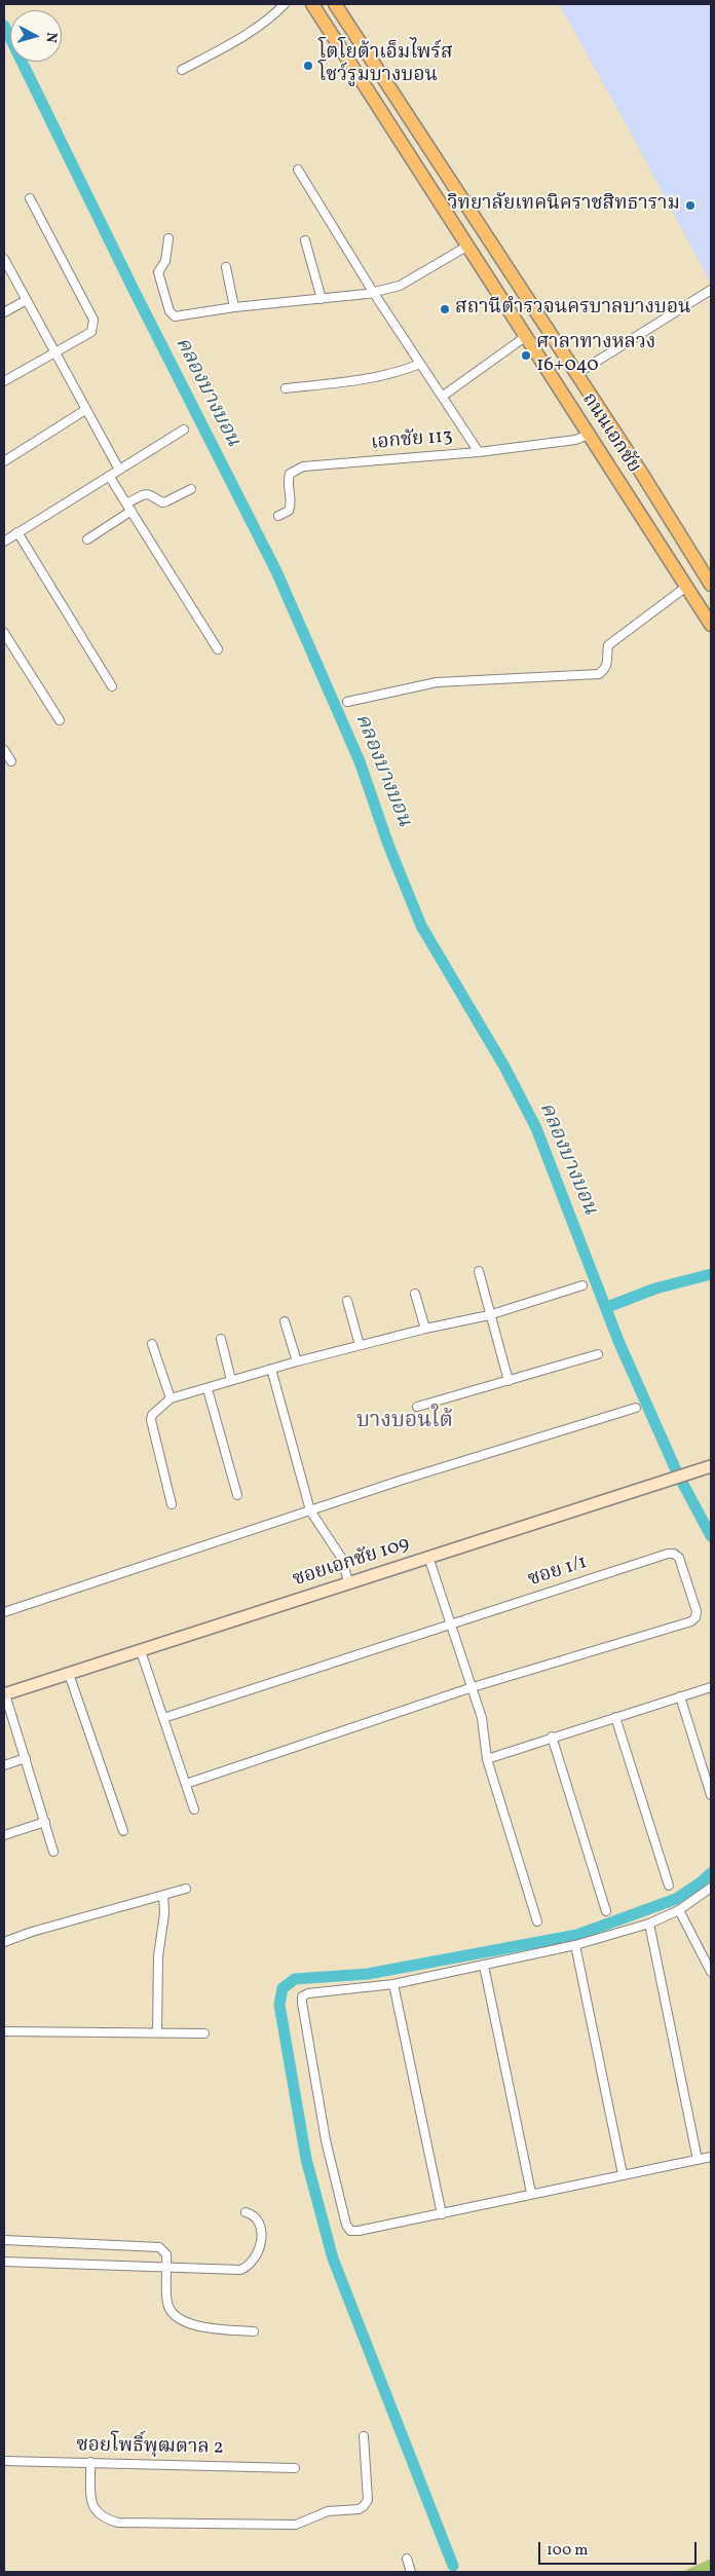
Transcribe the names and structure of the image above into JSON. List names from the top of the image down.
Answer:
{
  "streets": {
    "main road": ["ถนนเอกชัย"],
    "street": [
      "เอกชัย 113",
      "ซอยเอกชัย 109",
      "ซอย 1/1",
      "ซอยโพธิ์พุฒตาล 2"
    ]
  },
  "crossings": [
    ["ถนนเอกชัย", "เอกชัย 113"]
  ],
  "districts": ["บางบอนใต้"],
  "water": ["คลองบางบอน"],
  "places": [
    "โตโยต้าเอ็มไพร์ส โชว์รูมบางบอน",
    "วิทยาลัยเทคนิคราชสิทธาราม",
    "สถานีตำรวจนครบาลบางบอน",
    "ศาลาทางหลวง 16+040"
  ],
  "scale_bar": "100 m",
  "north": "right"
}
